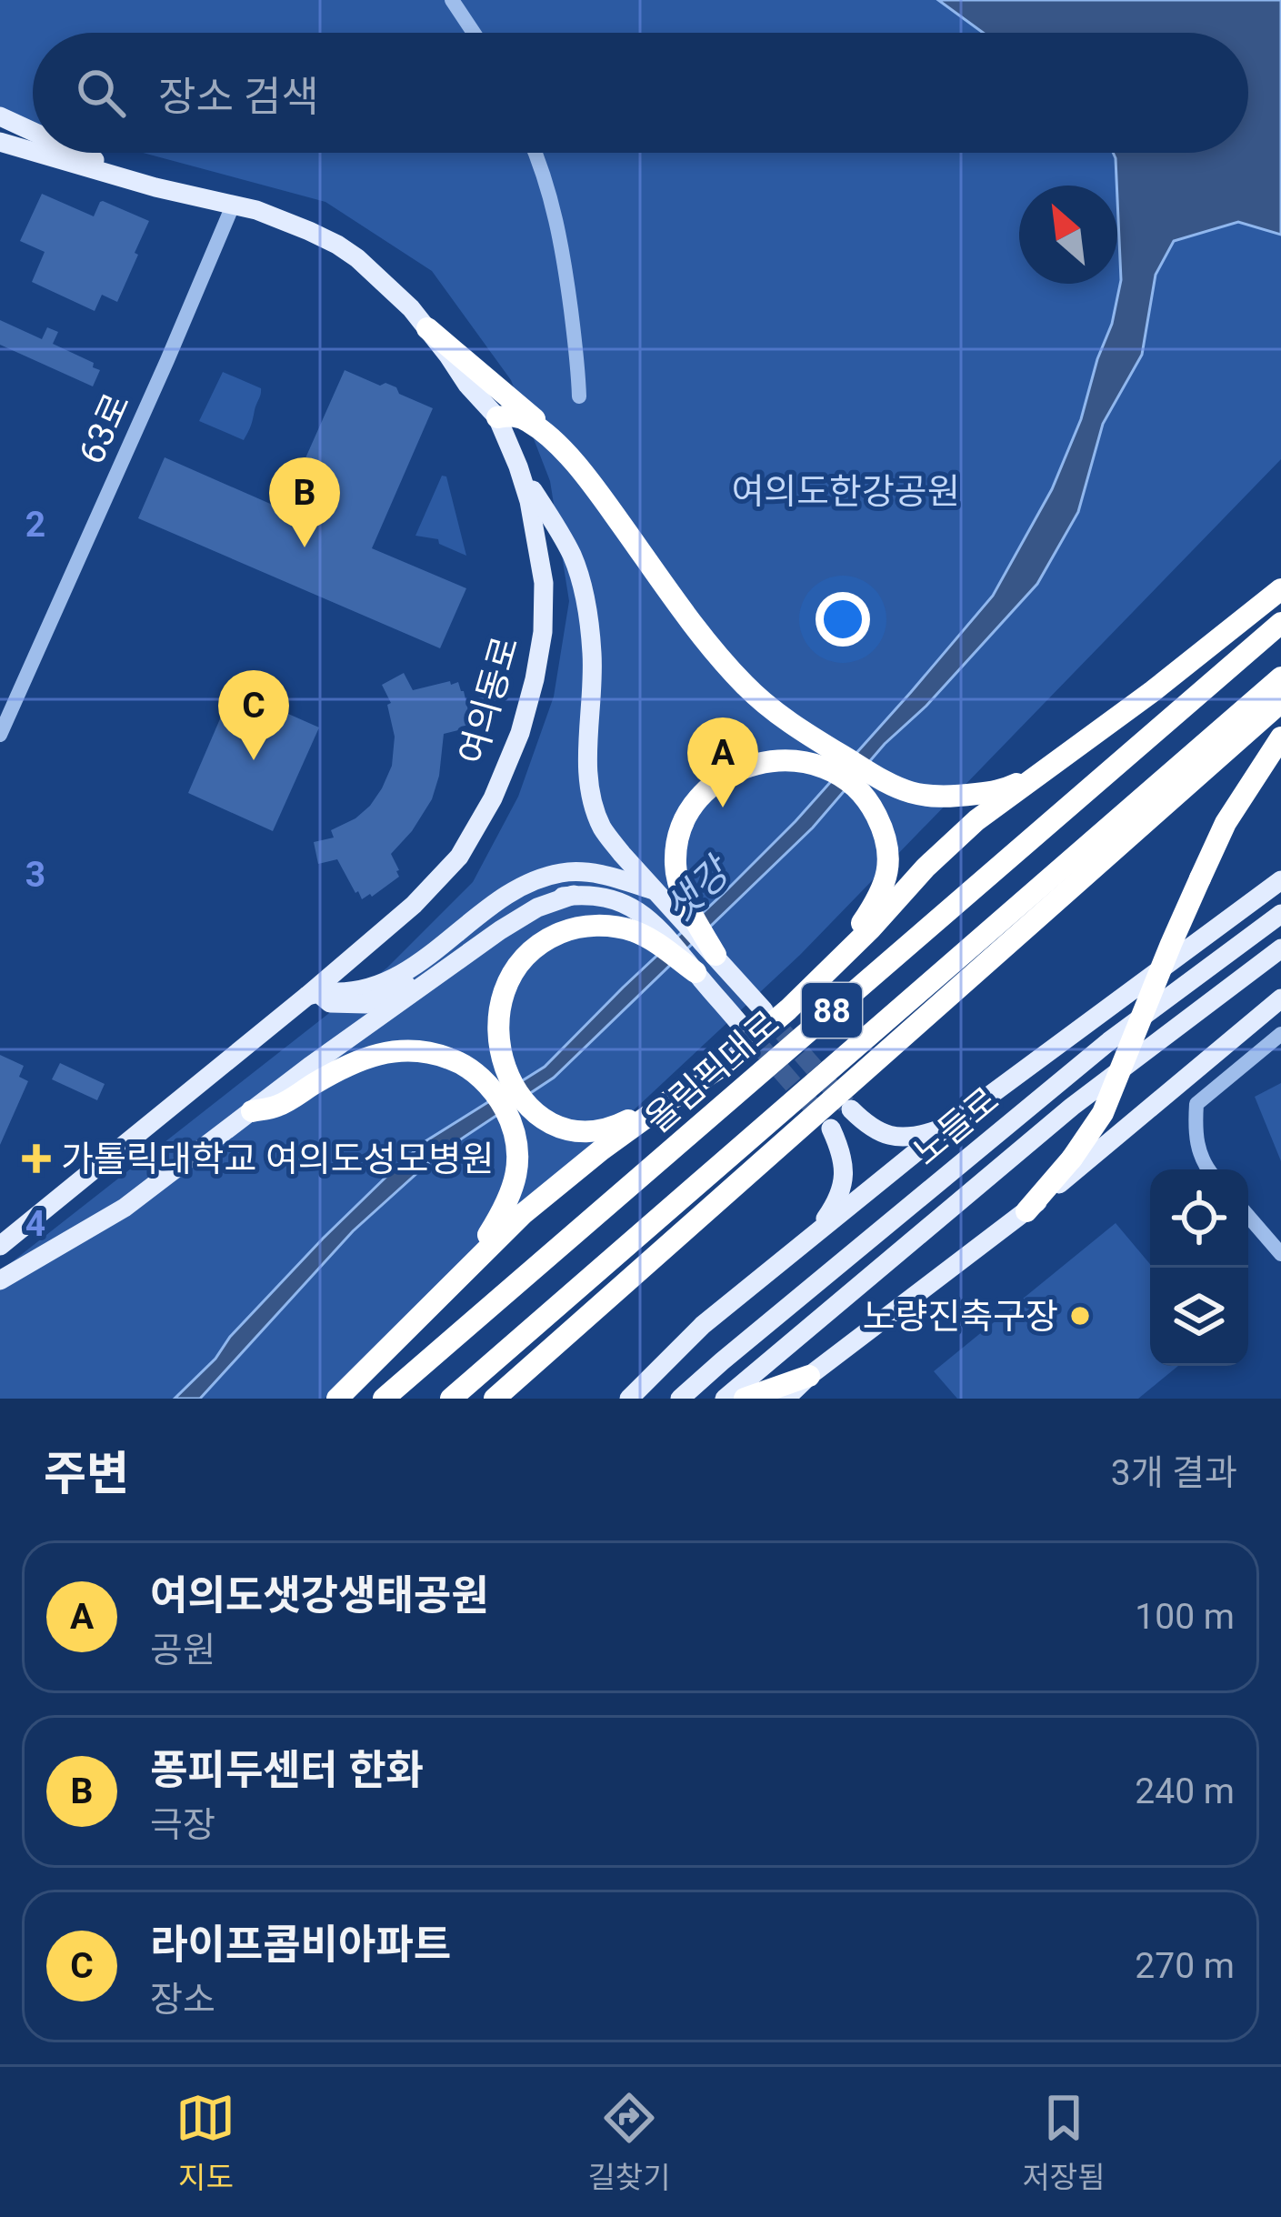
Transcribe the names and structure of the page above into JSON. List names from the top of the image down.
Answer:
{
  "streets": {
    "highway": ["88", "올림픽대로"],
    "main road": ["여의동로", "노들로"],
    "street": ["63로"]
  },
  "crossings": [
    ["63로", "여의동로"]
  ],
  "water": ["샛강"],
  "parks": ["여의도한강공원"],
  "places": {
    "health": ["가톨릭대학교 여의도성모병원"],
    "other": ["노량진축구장"]
  },
  "north": "top left",
  "page": {
    "search": "장소 검색",
    "pins": ["B", "C", "A"],
    "heading": ["주변", "3개 결과"],
    "list": [
      {
        "mark": "A",
        "name": "여의도샛강생태공원",
        "note": "공원",
        "value": "100 m"
      },
      {
        "mark": "B",
        "name": "퐁피두센터 한화",
        "note": "극장",
        "value": "240 m"
      },
      {
        "mark": "C",
        "name": "라이프콤비아파트",
        "note": "장소",
        "value": "270 m"
      }
    ],
    "nav": ["지도", "길찾기", "저장됨"]
  },
  "grid": {
    "rows": ["2", "3", "4"]
  }
}
